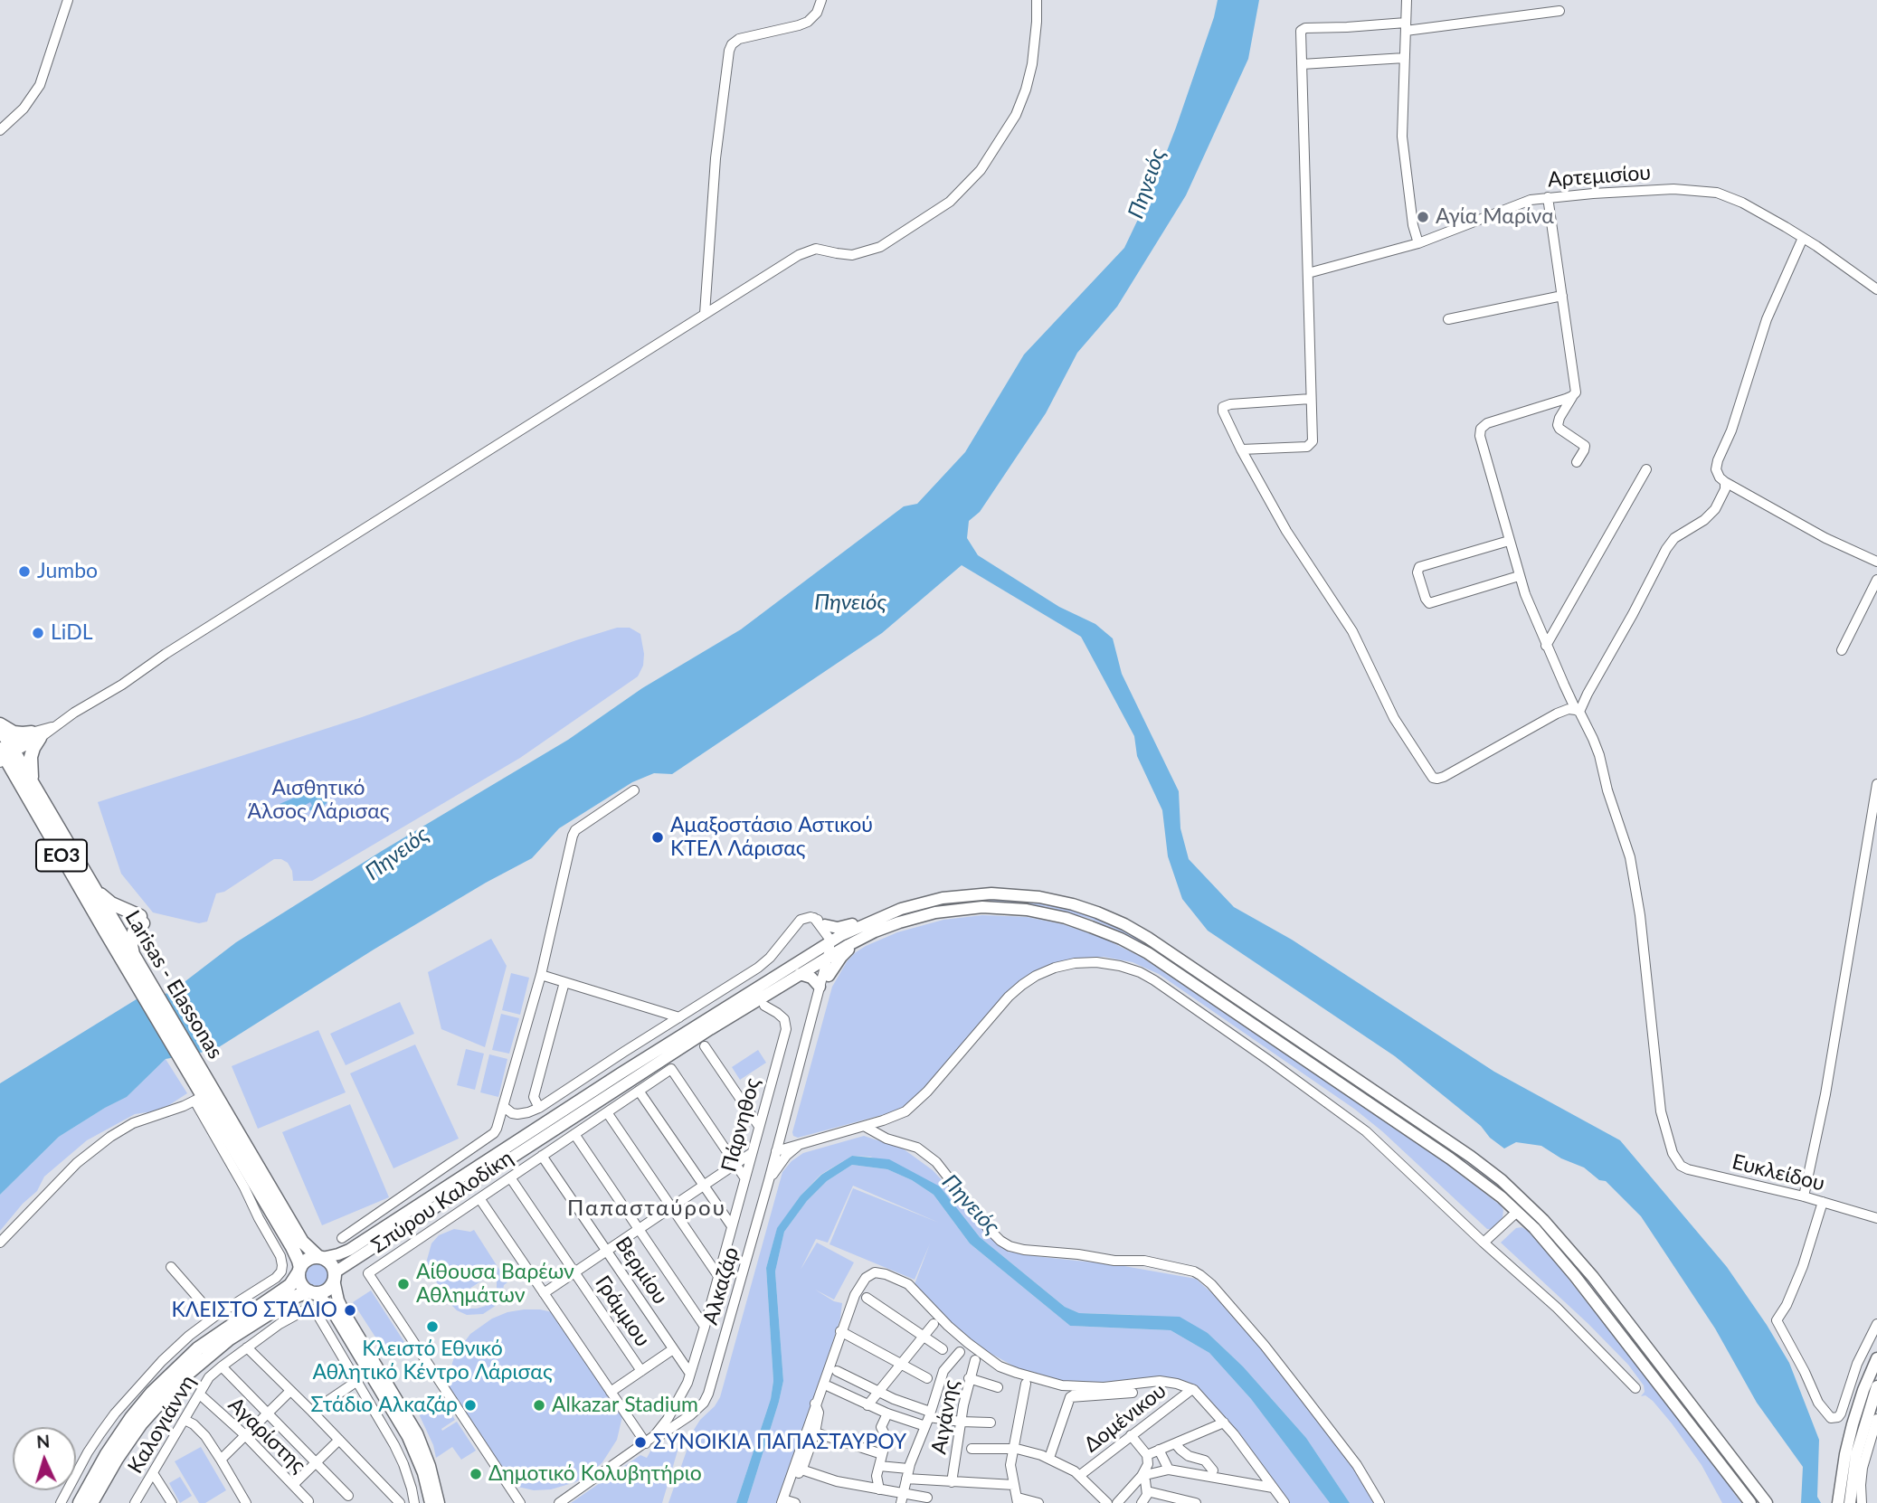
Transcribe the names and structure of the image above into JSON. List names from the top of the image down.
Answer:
{
  "streets": {
    "highway": ["ΕΟ3", "Larisas - Elassonas"],
    "street": [
      "Αρτεμισίου",
      "Πάρνηθος",
      "Ευκλείδου",
      "Σπύρου Καλοδίκη",
      "Βερμίου",
      "Αλκαζάρ",
      "Γράμμου",
      "Αιγάνης",
      "Δομένικου",
      "Καλογιάννη",
      "Αγαρίστης"
    ]
  },
  "crossings": [
    ["ΕΟ3", "Larisas - Elassonas"],
    ["Πάρνηθος", "Βερμίου"],
    ["Πάρνηθος", "Αλκαζάρ"],
    ["Σπύρου Καλοδίκη", "Βερμίου"],
    ["Σπύρου Καλοδίκη", "Γράμμου"],
    ["Καλογιάννη", "Αγαρίστης"]
  ],
  "districts": ["Παπασταύρου"],
  "water": ["Πηνειός"],
  "parks": ["Αισθητικό Άλσος Λάρισας"],
  "places": [
    "Αγία Μαρίνα",
    "Jumbo",
    "LiDL",
    "Αμαξοστάσιο Αστικού ΚΤΕΛ Λάρισας",
    "Αίθουσα Βαρέων Αθλημάτων",
    "ΚΛΕΙΣΤΟ ΣΤΑΔΙΟ",
    "Κλειστό Εθνικό Αθλητικό Κέντρο Λάρισας",
    "Στάδιο Αλκαζάρ",
    "Alkazar Stadium",
    "ΣΥΝΟΙΚΙΑ ΠΑΠΑΣΤΑΥΡΟΥ",
    "Δημοτικό Κολυβητήριο"
  ],
  "north": "top"
}
